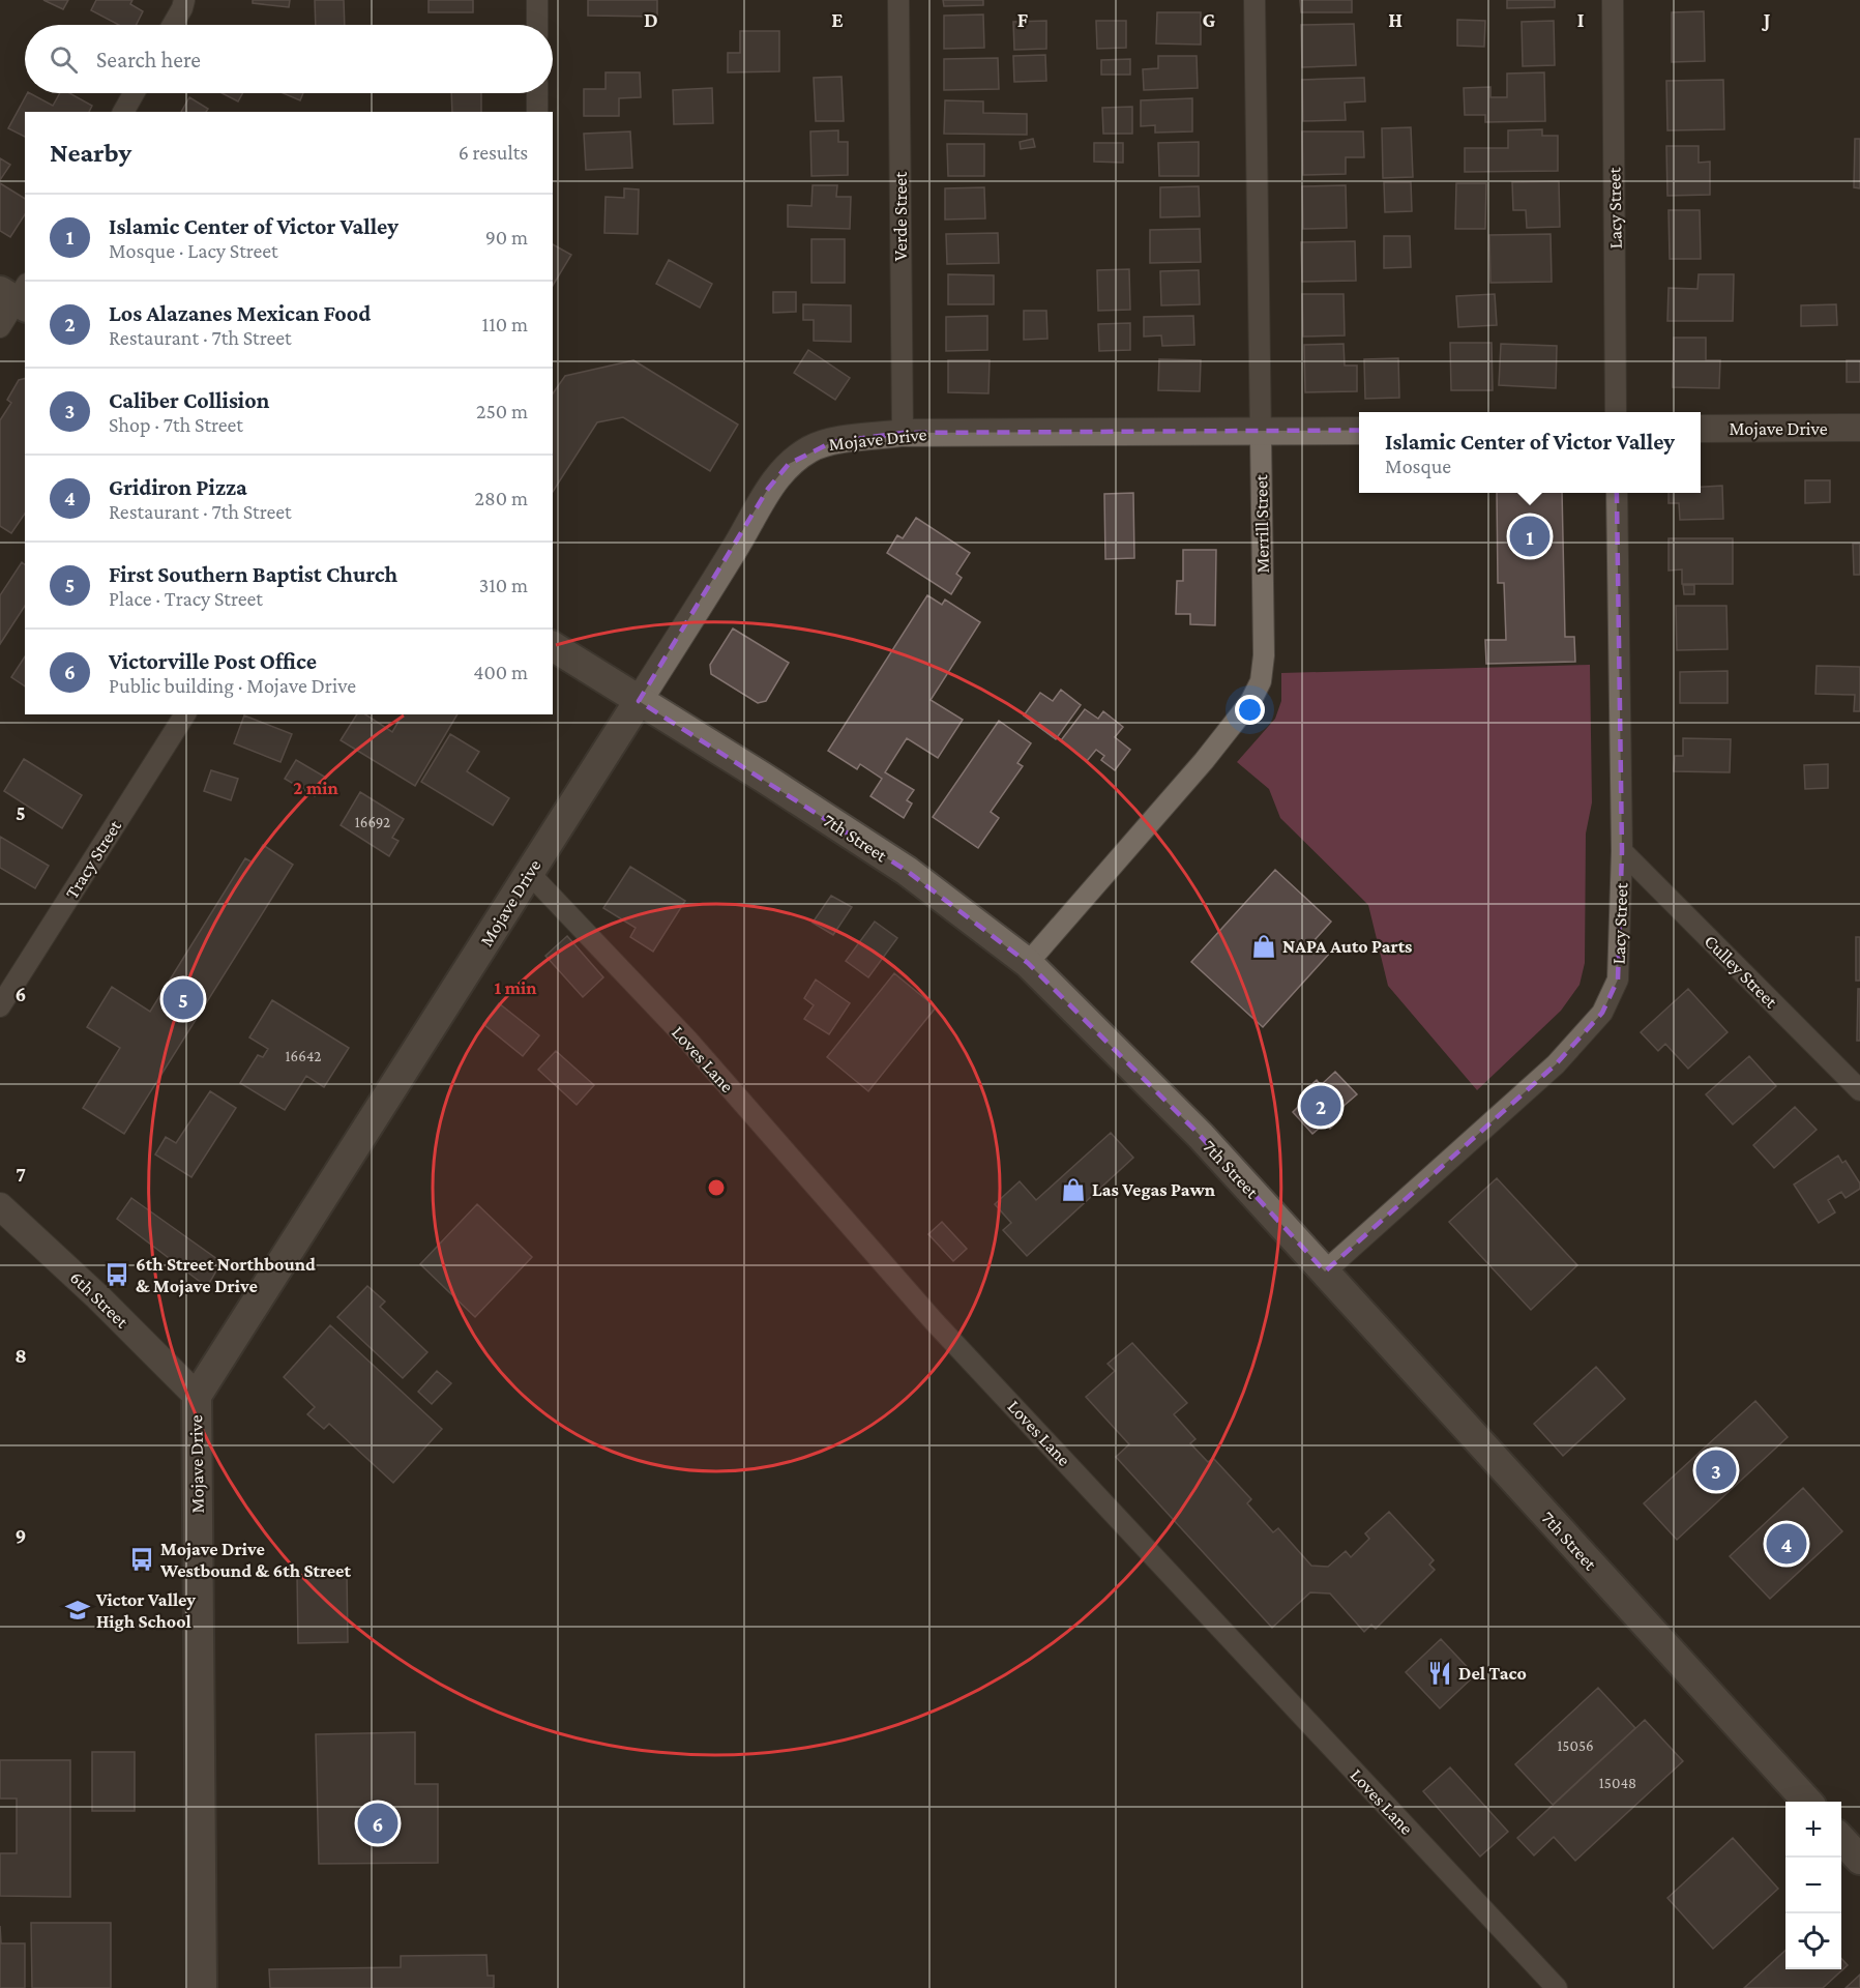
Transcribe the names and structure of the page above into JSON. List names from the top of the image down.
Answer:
{
  "streets": {
    "main road": ["Mojave Drive", "7th Street"],
    "street": [
      "Lacy Street",
      "Verde Street",
      "Merrill Street",
      "Tracy Street",
      "Culley Street",
      "Loves Lane",
      "6th Street"
    ]
  },
  "crossings": [
    ["Lacy Street", "7th Street"],
    ["Lacy Street", "Culley Street"],
    ["Verde Street", "Mojave Drive"],
    ["Mojave Drive", "Merrill Street"],
    ["Mojave Drive", "7th Street"],
    ["Mojave Drive", "Loves Lane"],
    ["Mojave Drive", "6th Street"],
    ["Merrill Street", "7th Street"]
  ],
  "places": {
    "shop": ["NAPA Auto Parts", "Las Vegas Pawn"],
    "bus stop": ["6th Street Northbound & Mojave Drive", "Mojave Drive Westbound & 6th Street"],
    "school or university": ["Victor Valley High School"],
    "restaurant": ["Del Taco"]
  },
  "house_numbers": [
    "16692",
    "16642",
    "15056",
    "15048"
  ],
  "page": {
    "search": "Search here",
    "heading": ["Nearby", "6 results"],
    "list": [
      {
        "mark": "1",
        "name": "Islamic Center of Victor Valley",
        "note": "Mosque · Lacy Street",
        "value": "90 m"
      },
      {
        "mark": "2",
        "name": "Los Alazanes Mexican Food",
        "note": "Restaurant · 7th Street",
        "value": "110 m"
      },
      {
        "mark": "3",
        "name": "Caliber Collision",
        "note": "Shop · 7th Street",
        "value": "250 m"
      },
      {
        "mark": "4",
        "name": "Gridiron Pizza",
        "note": "Restaurant · 7th Street",
        "value": "280 m"
      },
      {
        "mark": "5",
        "name": "First Southern Baptist Church",
        "note": "Place · Tracy Street",
        "value": "310 m"
      },
      {
        "mark": "6",
        "name": "Victorville Post Office",
        "note": "Public building · Mojave Drive",
        "value": "400 m"
      }
    ],
    "popup": ["Islamic Center of Victor Valley", "Mosque"],
    "pins": [
      "1",
      "5",
      "2",
      "3",
      "4",
      "6"
    ],
    "map_buttons": ["+", "−"]
  },
  "grid": {
    "columns": [
      "D",
      "E",
      "F",
      "G",
      "H",
      "I",
      "J"
    ],
    "rows": [
      "5",
      "6",
      "7",
      "8",
      "9"
    ]
  },
  "rings": ["2 min", "1 min"]
}
